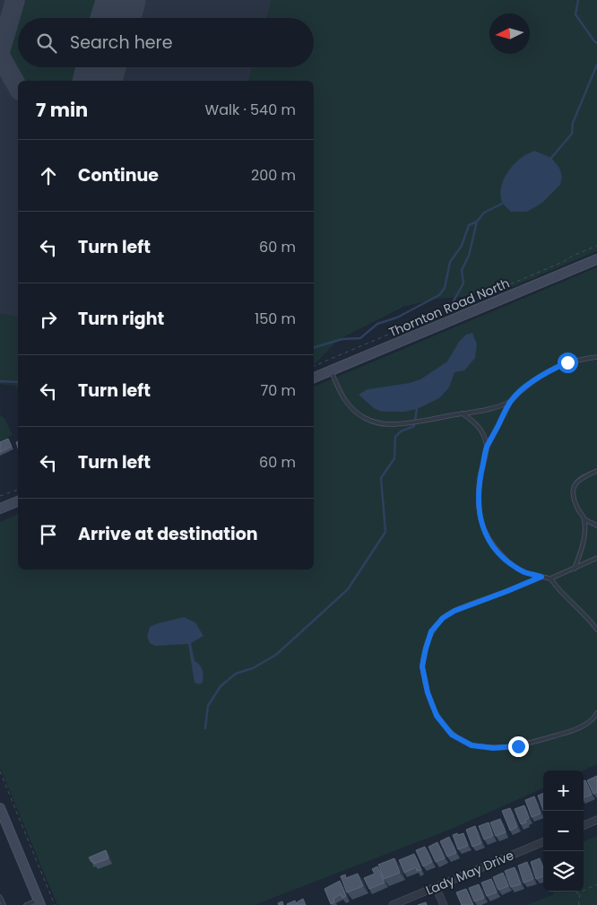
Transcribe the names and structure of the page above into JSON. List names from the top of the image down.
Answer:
{
  "streets": {
    "main road": ["Thornton Road North"],
    "street": ["Lady May Drive"]
  },
  "north": "left",
  "page": {
    "search": "Search here",
    "heading": ["7 min", "Walk · 540 m"],
    "list": [
      ["Continue", "200 m"],
      ["Turn left", "60 m"],
      ["Turn right", "150 m"],
      ["Turn left", "70 m"],
      ["Turn left", "60 m"],
      "Arrive at destination"
    ],
    "map_buttons": ["+", "−"]
  }
}
